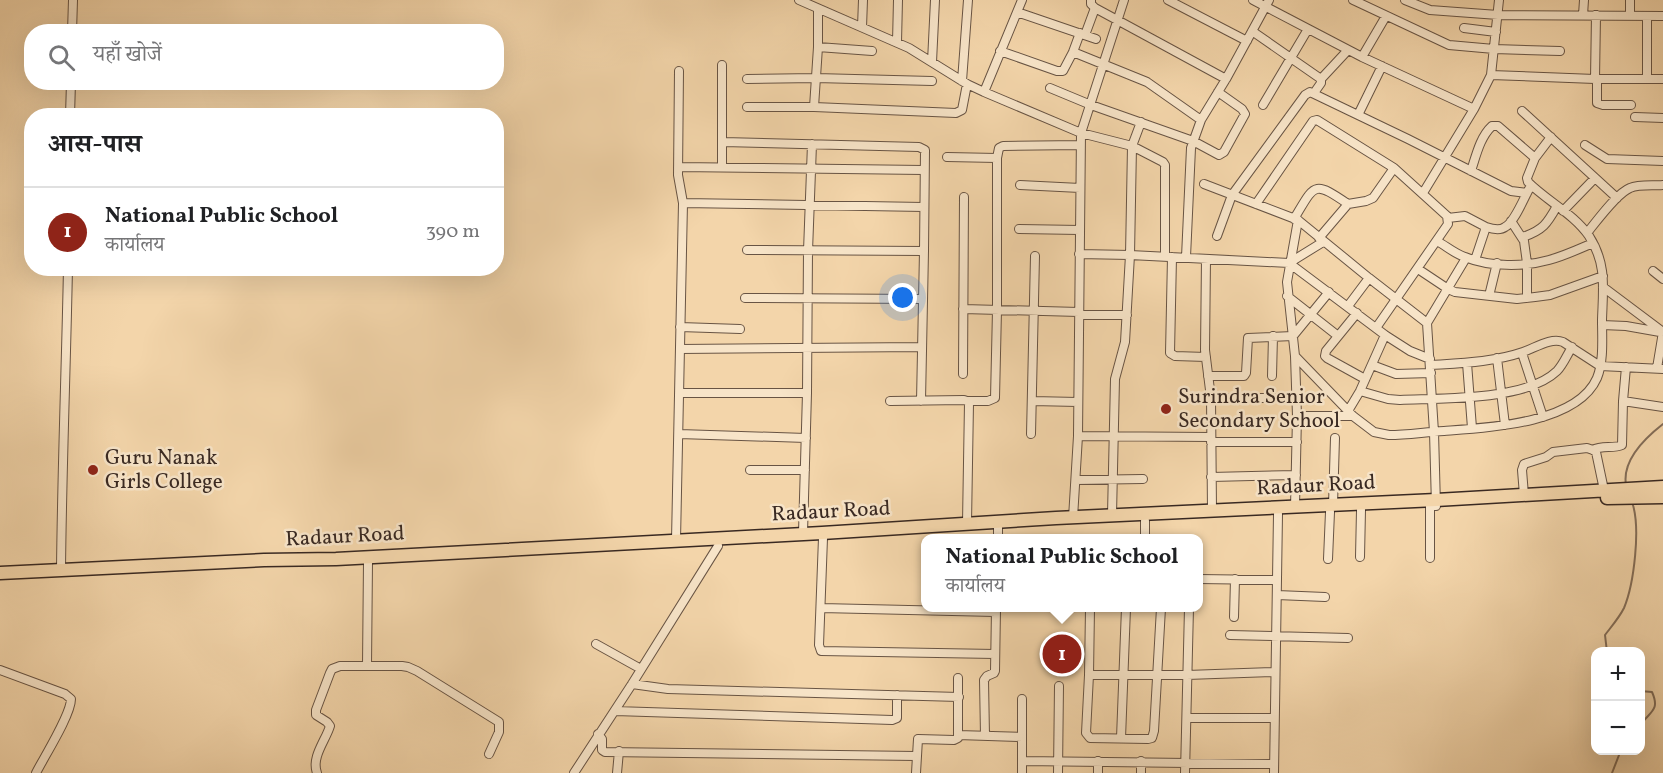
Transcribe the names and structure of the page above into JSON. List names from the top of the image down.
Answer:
{
  "streets": {
    "main road": ["Radaur Road"]
  },
  "places": ["Surindra Senior Secondary School", "Guru Nanak Girls College"],
  "page": {
    "search": "यहाँ खोजें",
    "heading": "आस-पास",
    "list": [
      {
        "mark": "1",
        "name": "National Public School",
        "note": "कार्यालय",
        "value": "390 m"
      }
    ],
    "popup": ["National Public School", "कार्यालय"],
    "pins": "1",
    "map_buttons": ["+", "−"]
  }
}
